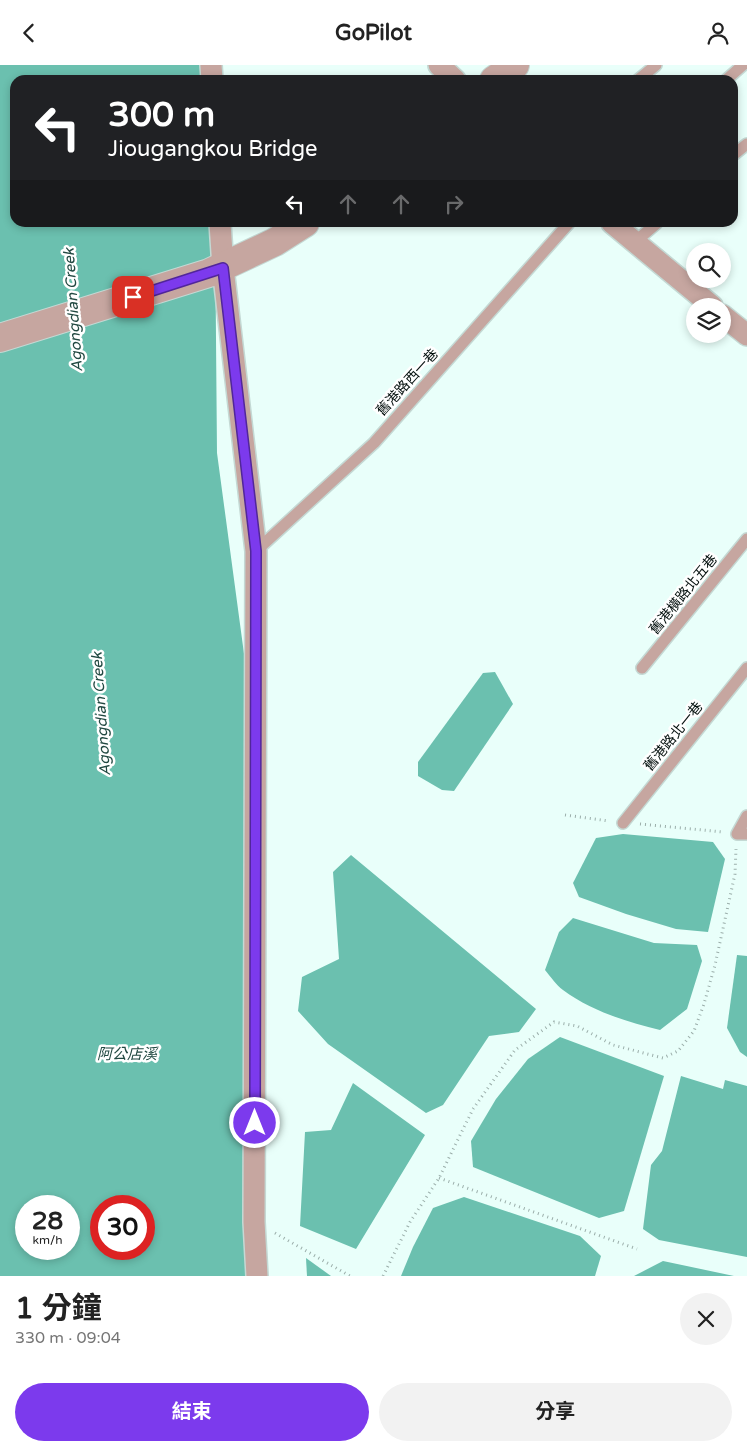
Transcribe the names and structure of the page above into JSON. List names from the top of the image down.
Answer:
{
  "streets": {
    "lane": ["舊港路西一巷", "舊港橫路北五巷", "舊港路北一巷"]
  },
  "water": ["Agongdian Creek", "阿公店溪"],
  "page": {
    "header": "GoPilot",
    "turn": ["300 m", "Jiougangkou Bridge"],
    "speed": "28 km/h",
    "limit": "30",
    "heading": ["1 分鐘", "330 m · 09:04"],
    "buttons": ["結束", "分享"]
  }
}
